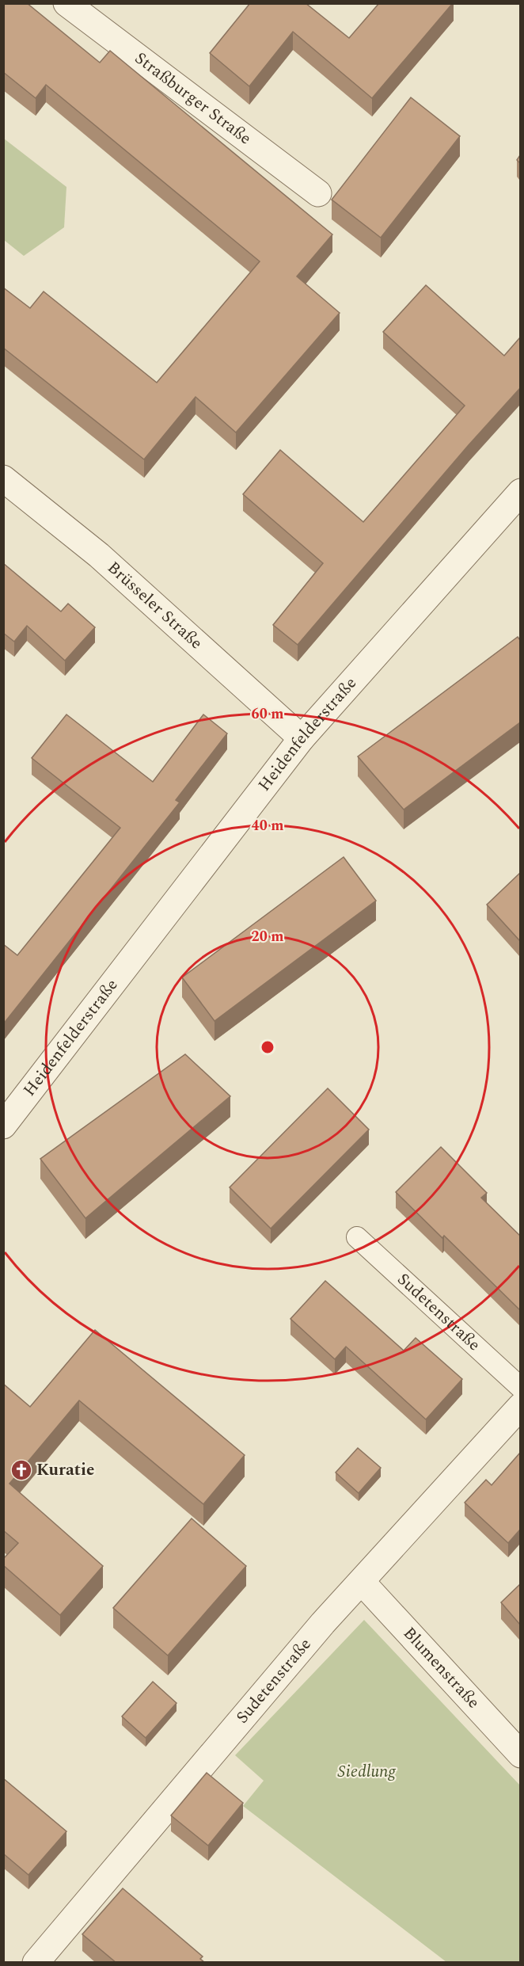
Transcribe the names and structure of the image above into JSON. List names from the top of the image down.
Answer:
{
  "streets": {
    "street": [
      "Straßburger Straße",
      "Brüsseler Straße",
      "Heidenfelderstraße",
      "Sudetenstraße",
      "Blumenstraße"
    ]
  },
  "crossings": [
    ["Brüsseler Straße", "Heidenfelderstraße"],
    ["Sudetenstraße", "Blumenstraße"]
  ],
  "parks": ["Siedlung"],
  "places": {
    "church": ["Kuratie"]
  },
  "rings": ["60 m", "40 m", "20 m"]
}
